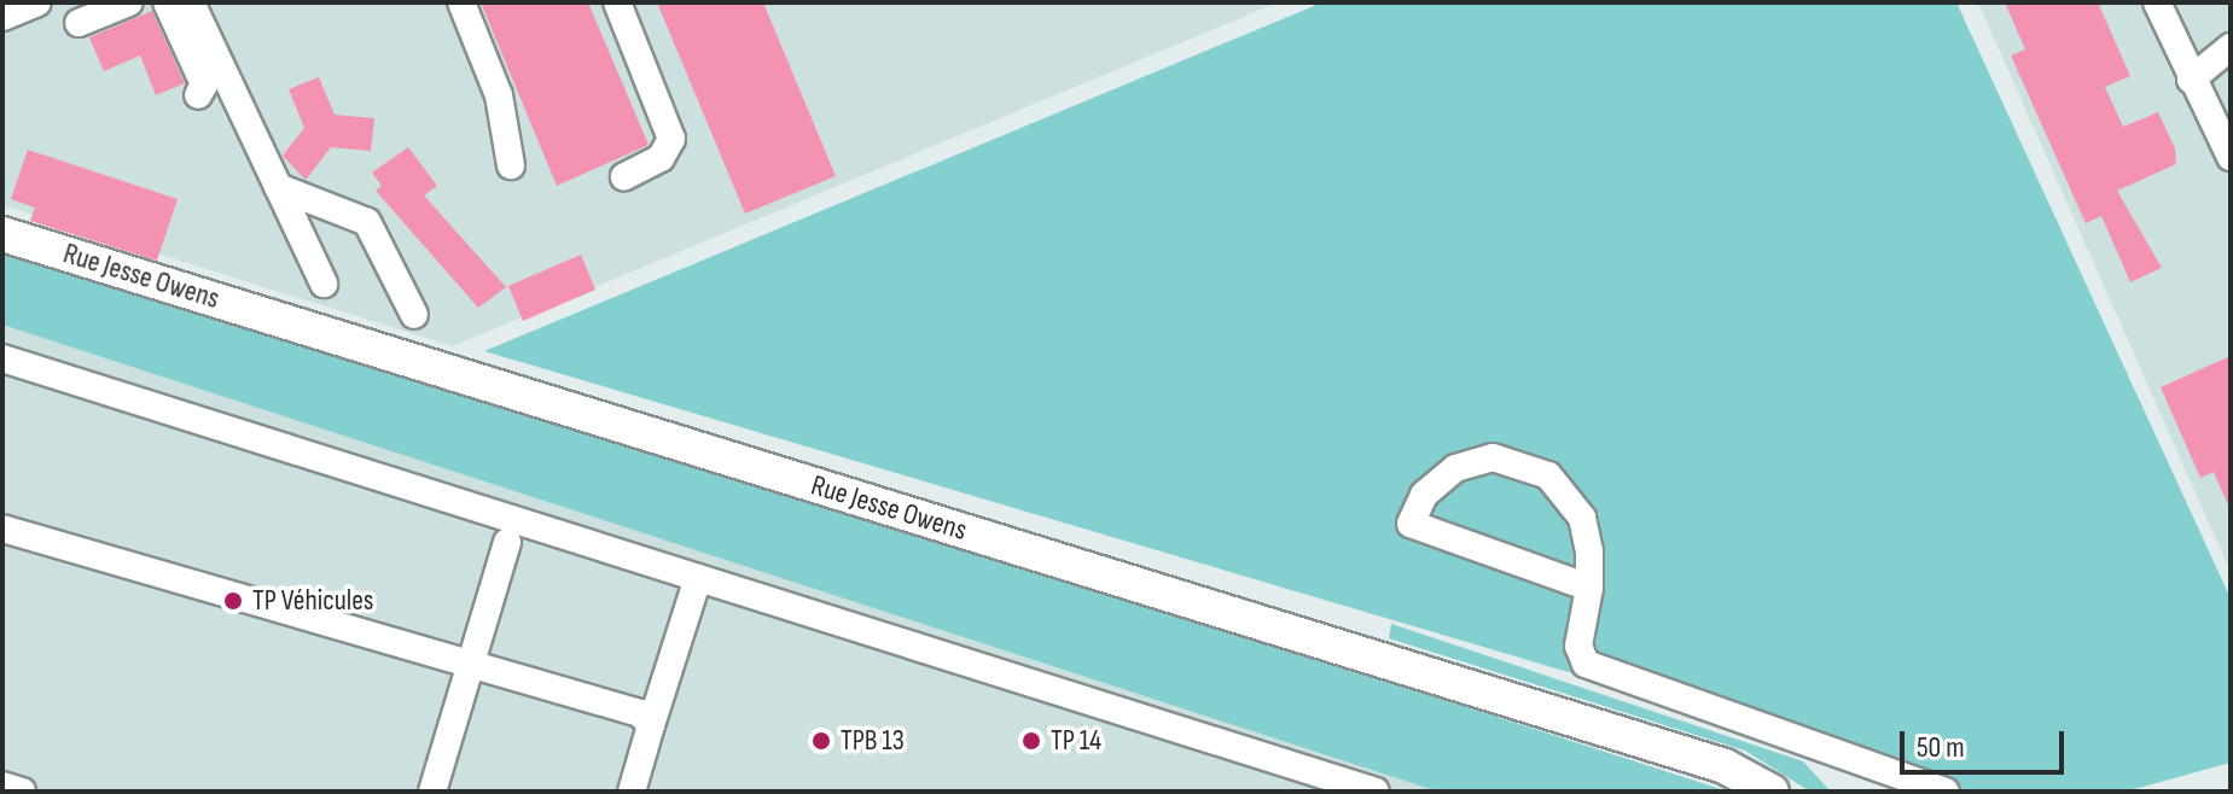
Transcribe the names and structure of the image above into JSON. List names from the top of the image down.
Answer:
{
  "streets": {
    "main road": ["Rue Jesse Owens"]
  },
  "places": ["TP Véhicules", "TPB 13", "TP 14"],
  "scale_bar": "50 m"
}
